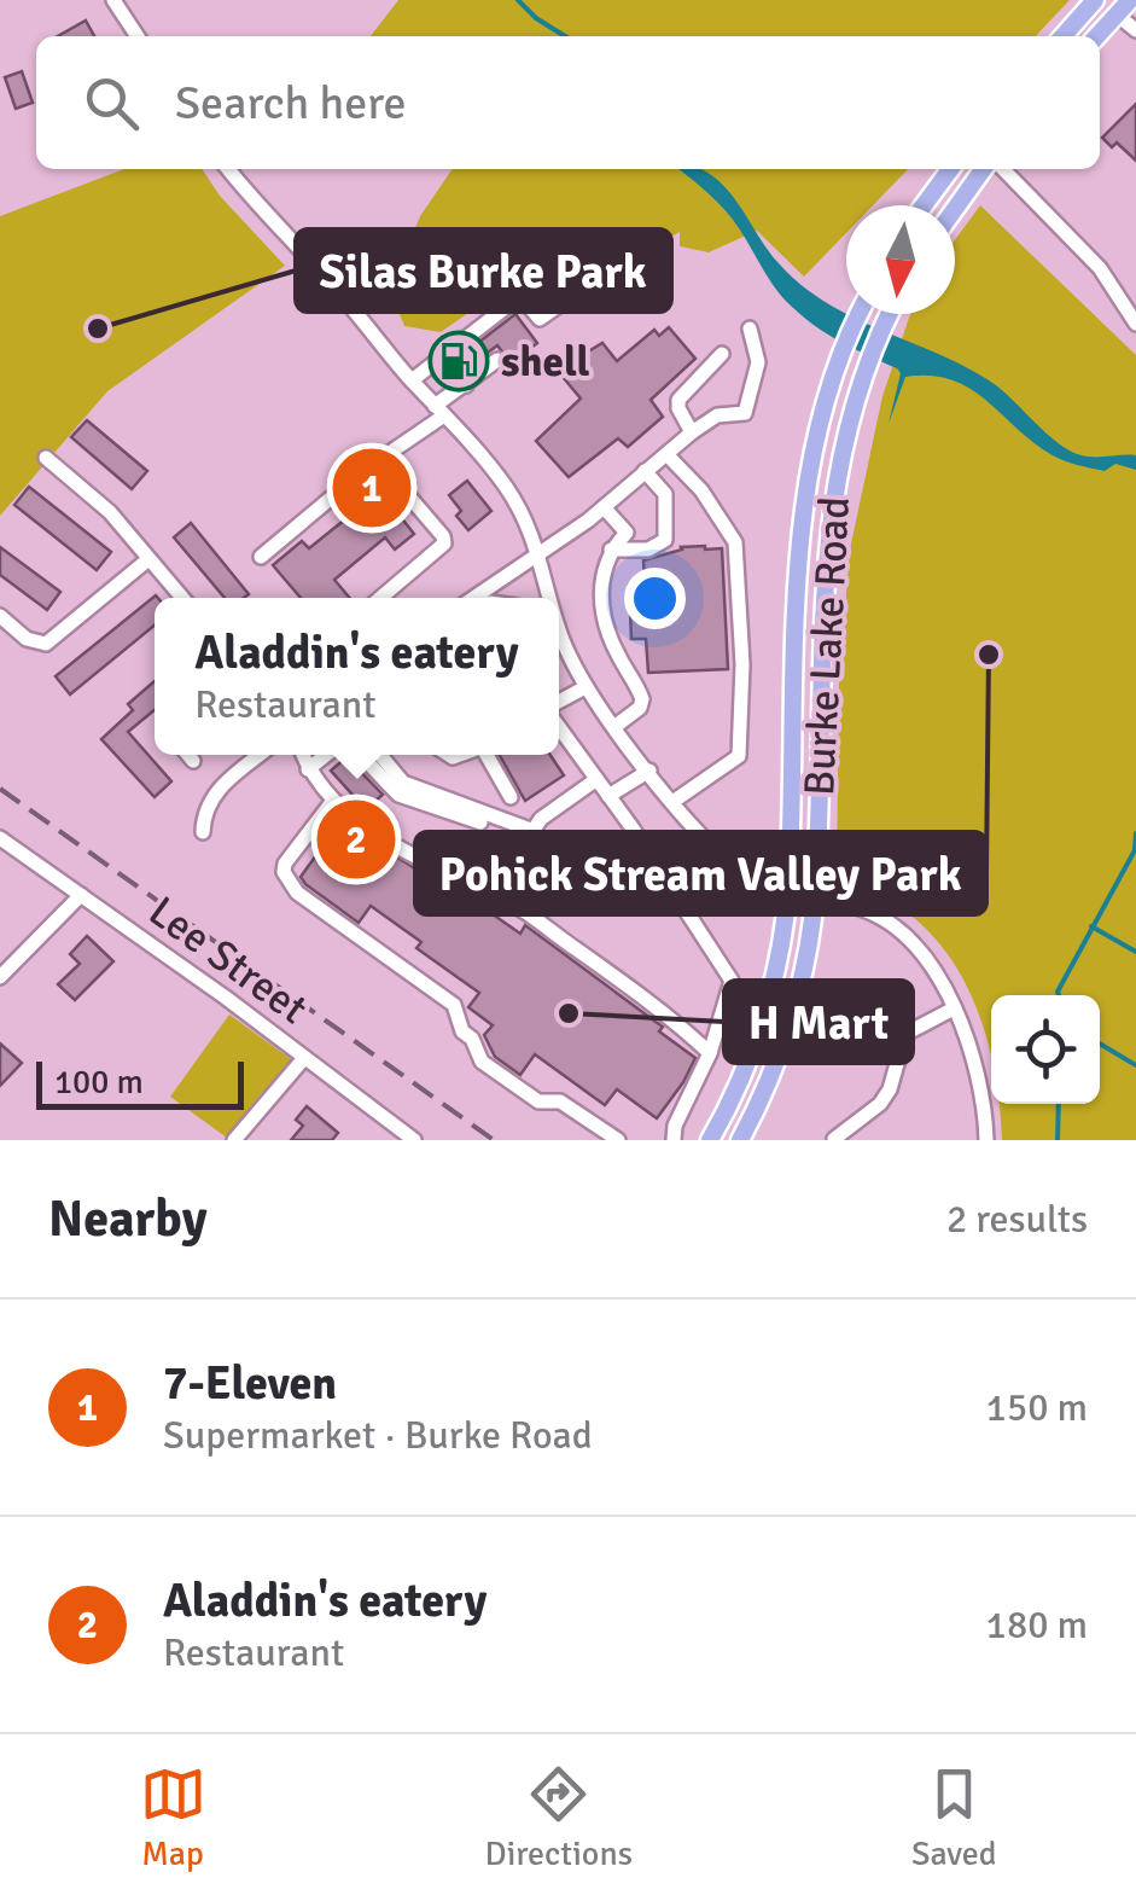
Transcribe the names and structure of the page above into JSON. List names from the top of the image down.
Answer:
{
  "streets": {
    "main road": ["Burke Lake Road"],
    "street": ["Lee Street"]
  },
  "places": {
    "other": ["Silas Burke Park", "Pohick Stream Valley Park", "H Mart"],
    "fuel station": ["shell"]
  },
  "scale_bar": "100 m",
  "north": "bottom",
  "page": {
    "search": "Search here",
    "pins": ["1", "2"],
    "popup": ["Aladdin's eatery", "Restaurant"],
    "scale": "100 m",
    "heading": ["Nearby", "2 results"],
    "list": [
      {
        "mark": "1",
        "name": "7-Eleven",
        "note": "Supermarket · Burke Road",
        "value": "150 m"
      },
      {
        "mark": "2",
        "name": "Aladdin's eatery",
        "note": "Restaurant",
        "value": "180 m"
      }
    ],
    "nav": ["Map", "Directions", "Saved"]
  }
}
